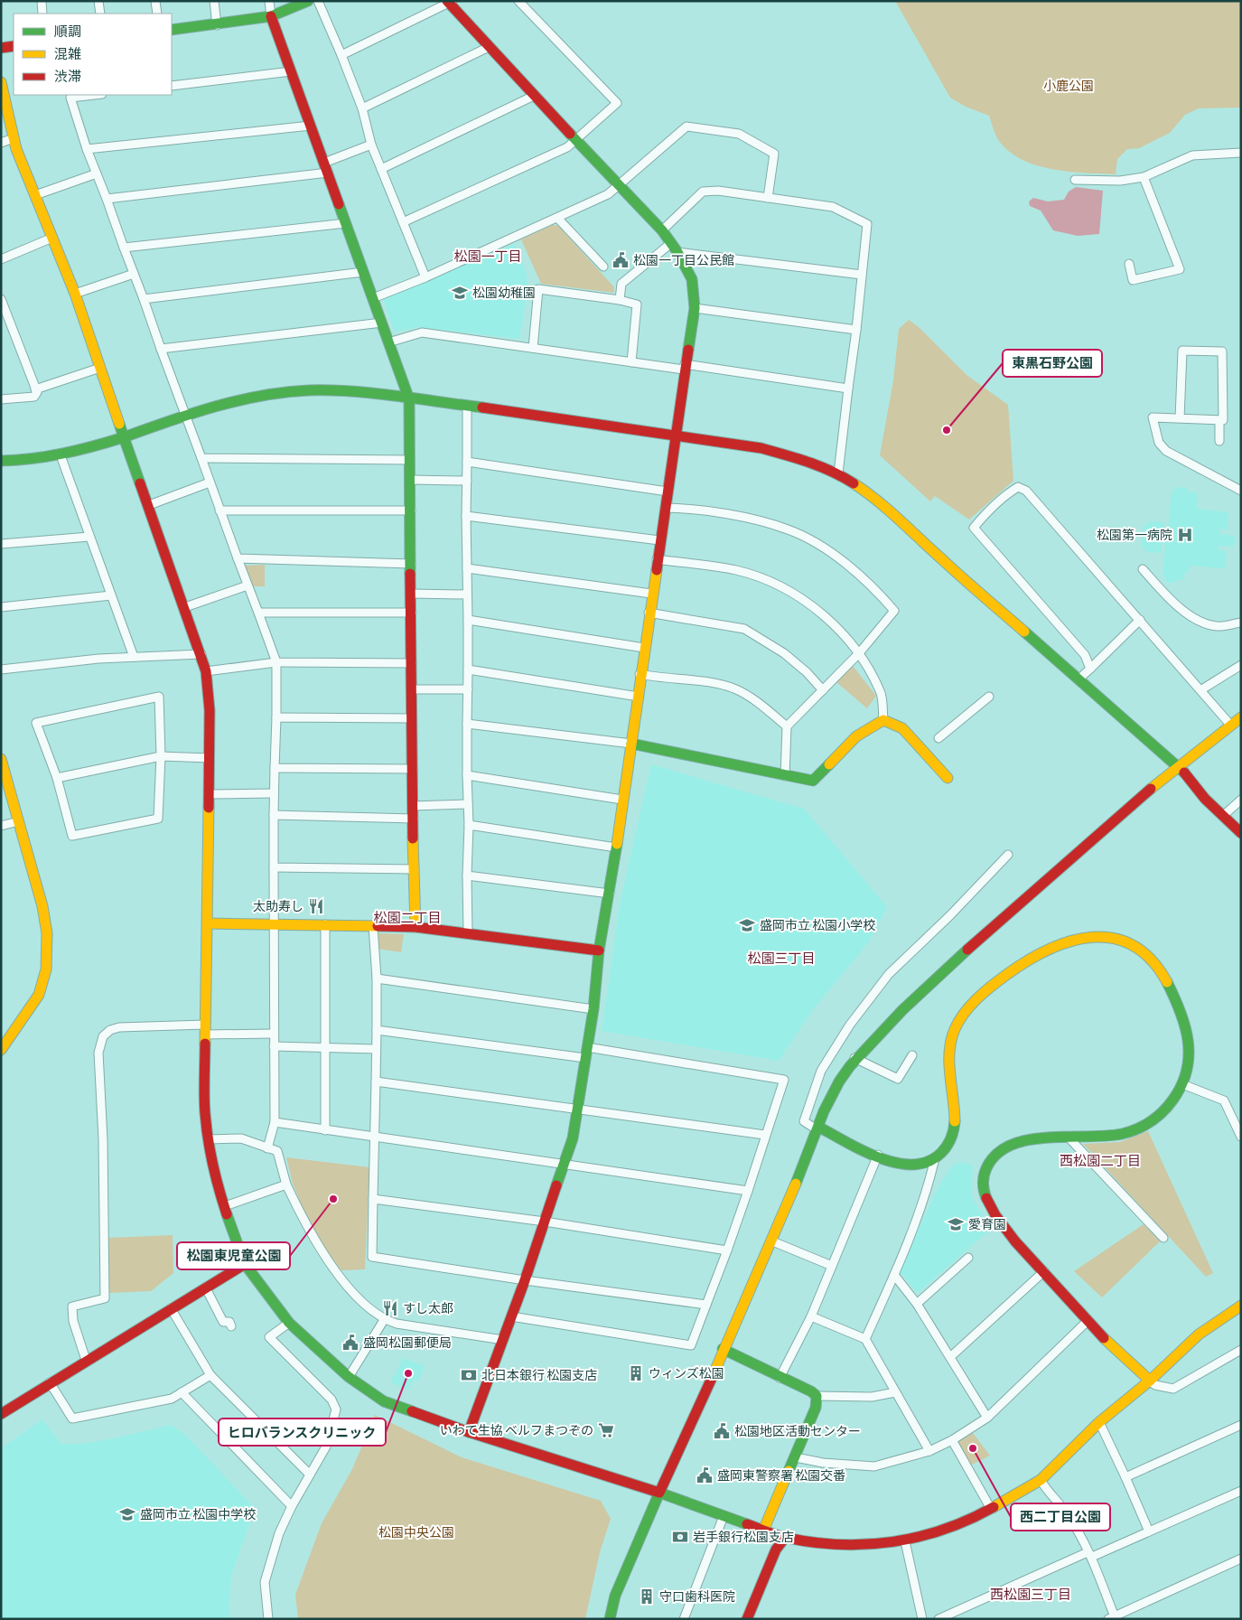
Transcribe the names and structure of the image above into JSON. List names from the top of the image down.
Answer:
{
  "districts": [
    "松園一丁目",
    "松園二丁目",
    "松園三丁目",
    "西松園二丁目",
    "西松園三丁目"
  ],
  "parks": ["小鹿公園", "松園中央公園"],
  "places": {
    "public building": [
      "松園一丁目公民館",
      "盛岡松園郵便局",
      "松園地区活動センター",
      "盛岡東警察署 松園交番"
    ],
    "school or university": [
      "松園幼稚園",
      "盛岡市立 松園小学校",
      "愛育園",
      "盛岡市立 松園中学校"
    ],
    "other": [
      "東黒石野公園",
      "松園東児童公園",
      "ヒロバランスクリニック",
      "西二丁目公園"
    ],
    "hospital": ["松園第一病院"],
    "restaurant": ["太助寿し", "すし太郎"],
    "building": ["ウィンズ松園", "守口歯科医院"],
    "bank": ["北日本銀行 松園支店", "岩手銀行松園支店"],
    "supermarket": ["いわて生協 ベルフまつぞの"]
  },
  "legend": ["順調", "混雑", "渋滞"]
}
